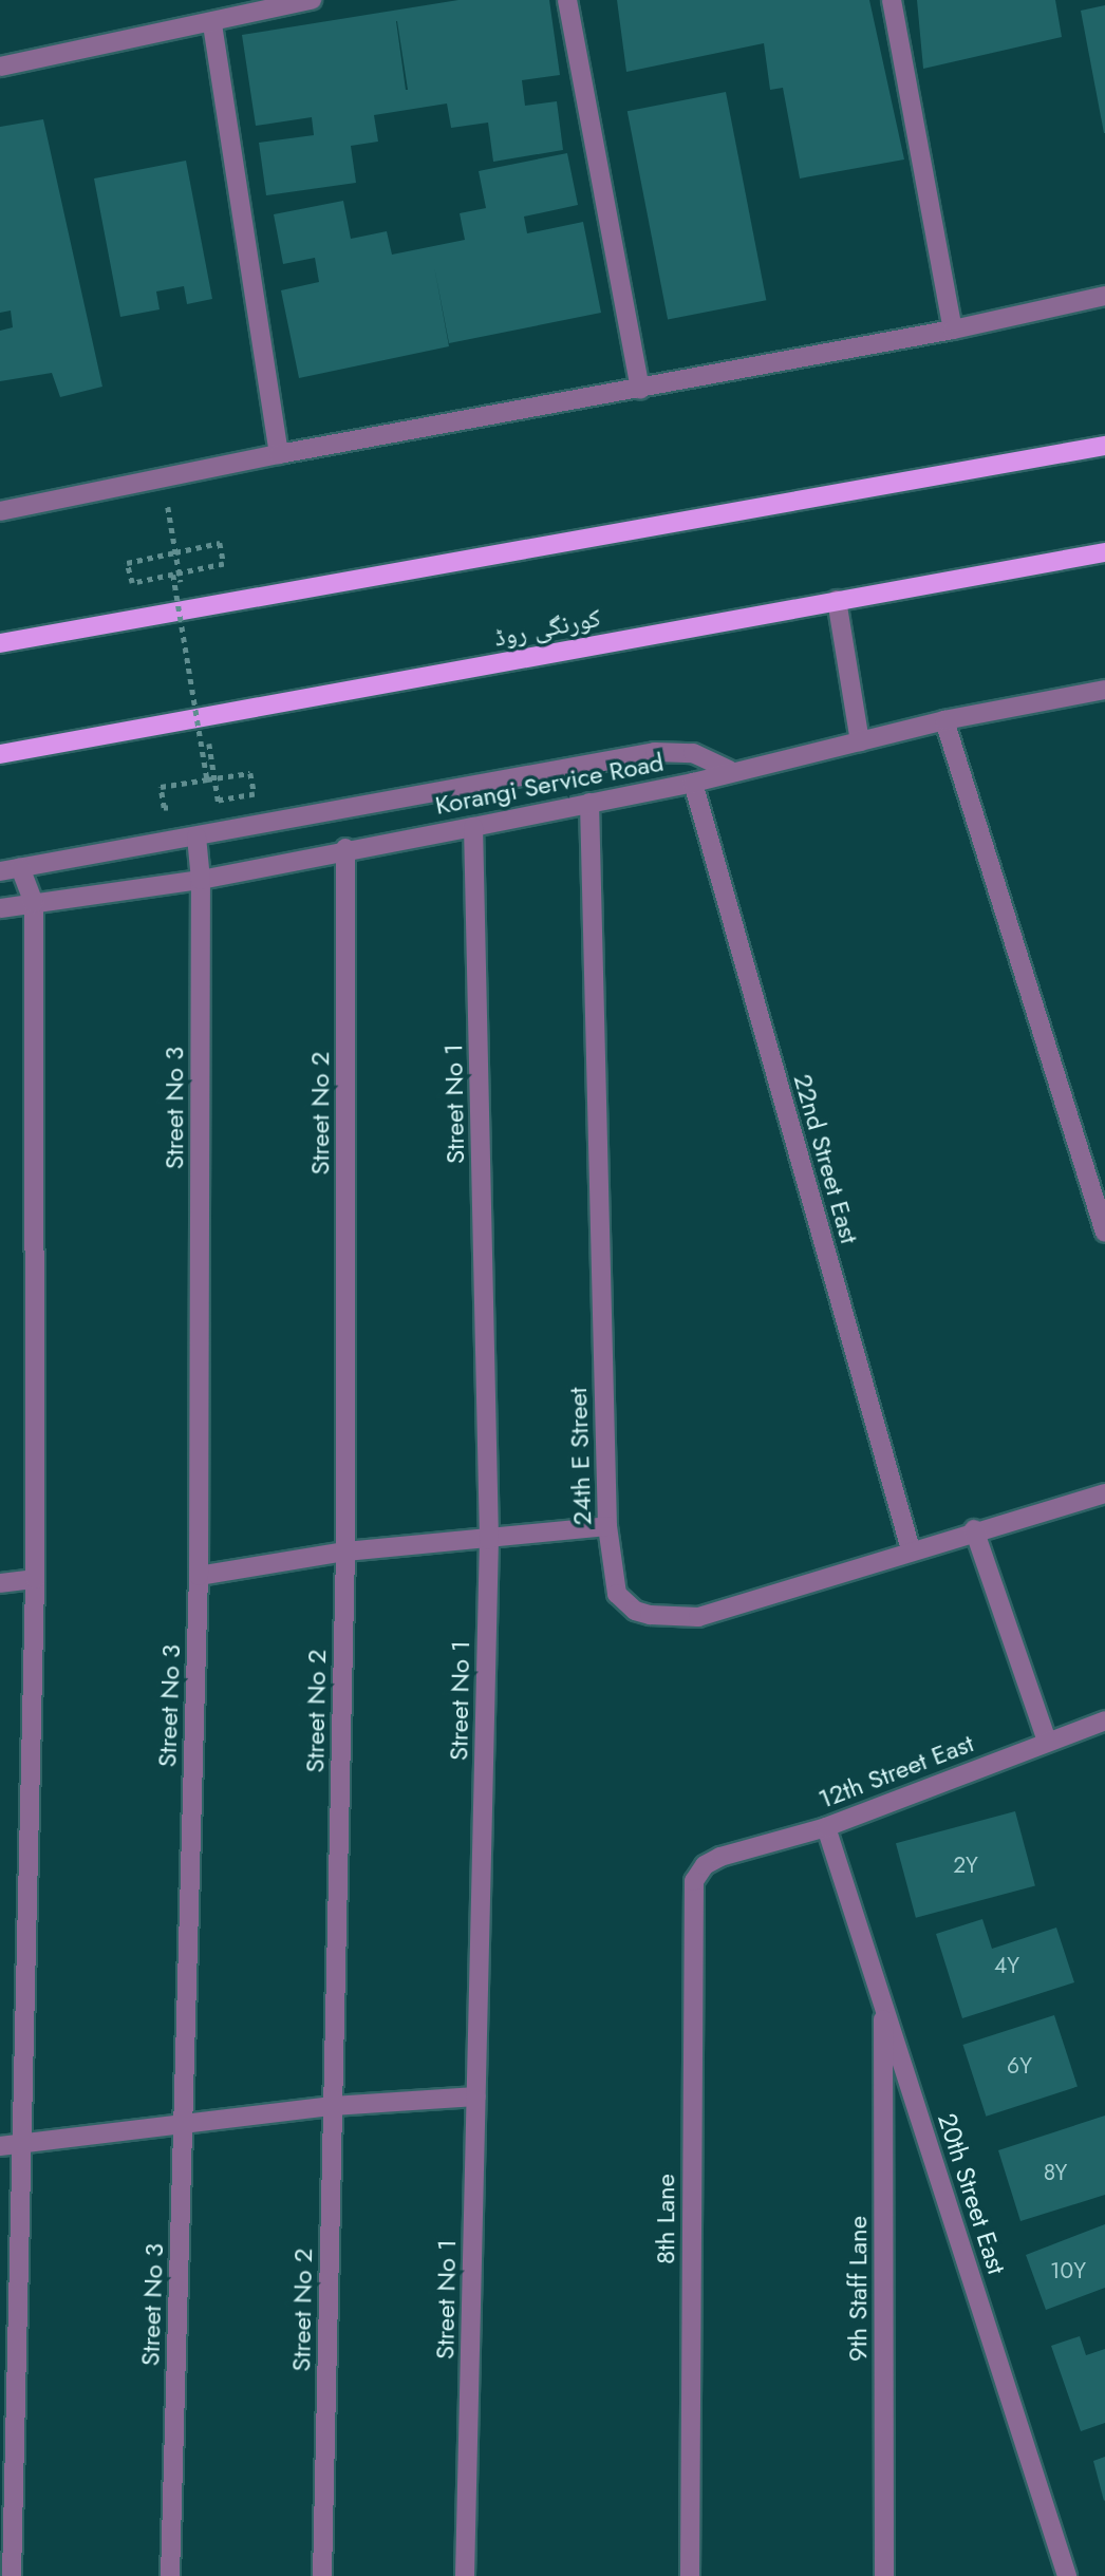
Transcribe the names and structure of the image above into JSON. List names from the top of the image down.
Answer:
{
  "streets": {
    "main road": ["کورنگی روڈ"],
    "street": [
      "Korangi Service Road",
      "Street No 1",
      "Street No 3",
      "Street No 2",
      "22nd Street East",
      "24th E Street",
      "12th Street East",
      "20th Street East",
      "8th Lane",
      "9th Staff Lane"
    ]
  },
  "crossings": [
    ["Korangi Service Road", "Street No 1"],
    ["Korangi Service Road", "Street No 3"],
    ["Korangi Service Road", "Street No 2"],
    ["Korangi Service Road", "22nd Street East"],
    ["Korangi Service Road", "24th E Street"],
    ["22nd Street East", "24th E Street"],
    ["12th Street East", "20th Street East"],
    ["12th Street East", "8th Lane"],
    ["20th Street East", "9th Staff Lane"]
  ],
  "house_numbers": [
    "2Y",
    "4Y",
    "6Y",
    "8Y",
    "10Y"
  ]
}
